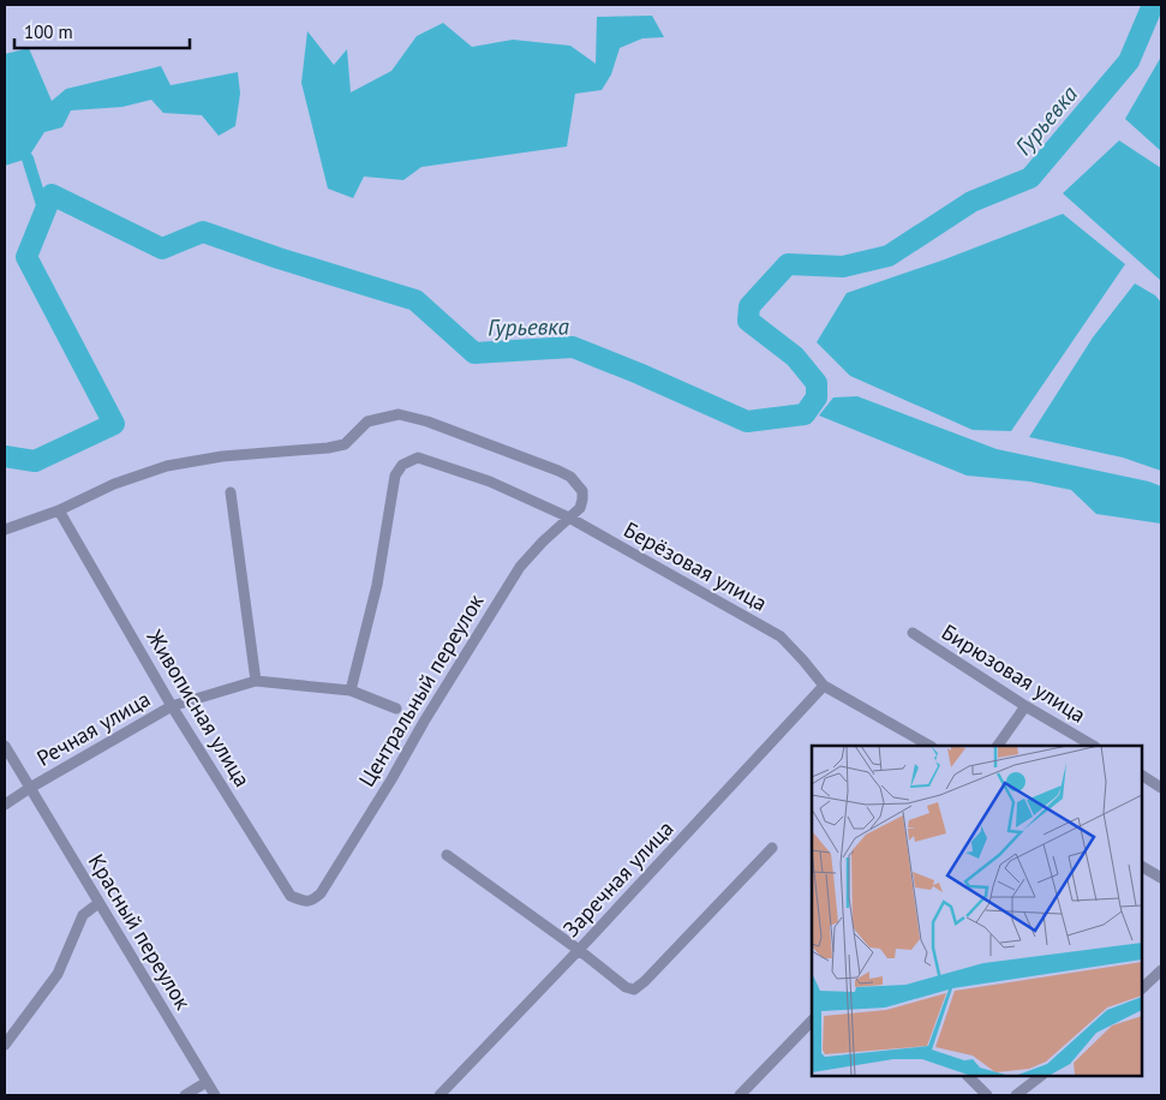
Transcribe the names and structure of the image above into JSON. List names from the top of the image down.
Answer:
{
  "streets": {
    "street": [
      "Берёзовая улица",
      "Бирюзовая улица",
      "Центральный переулок",
      "Живописная улица",
      "Речная улица",
      "Заречная улица",
      "Красный переулок"
    ]
  },
  "crossings": [
    ["Берёзовая улица", "Центральный переулок"],
    ["Берёзовая улица", "Заречная улица"],
    ["Центральный переулок", "Живописная улица"],
    ["Центральный переулок", "Речная улица"],
    ["Живописная улица", "Речная улица"],
    ["Речная улица", "Красный переулок"]
  ],
  "water": ["Гурьевка"],
  "scale_bar": "100 m"
}
